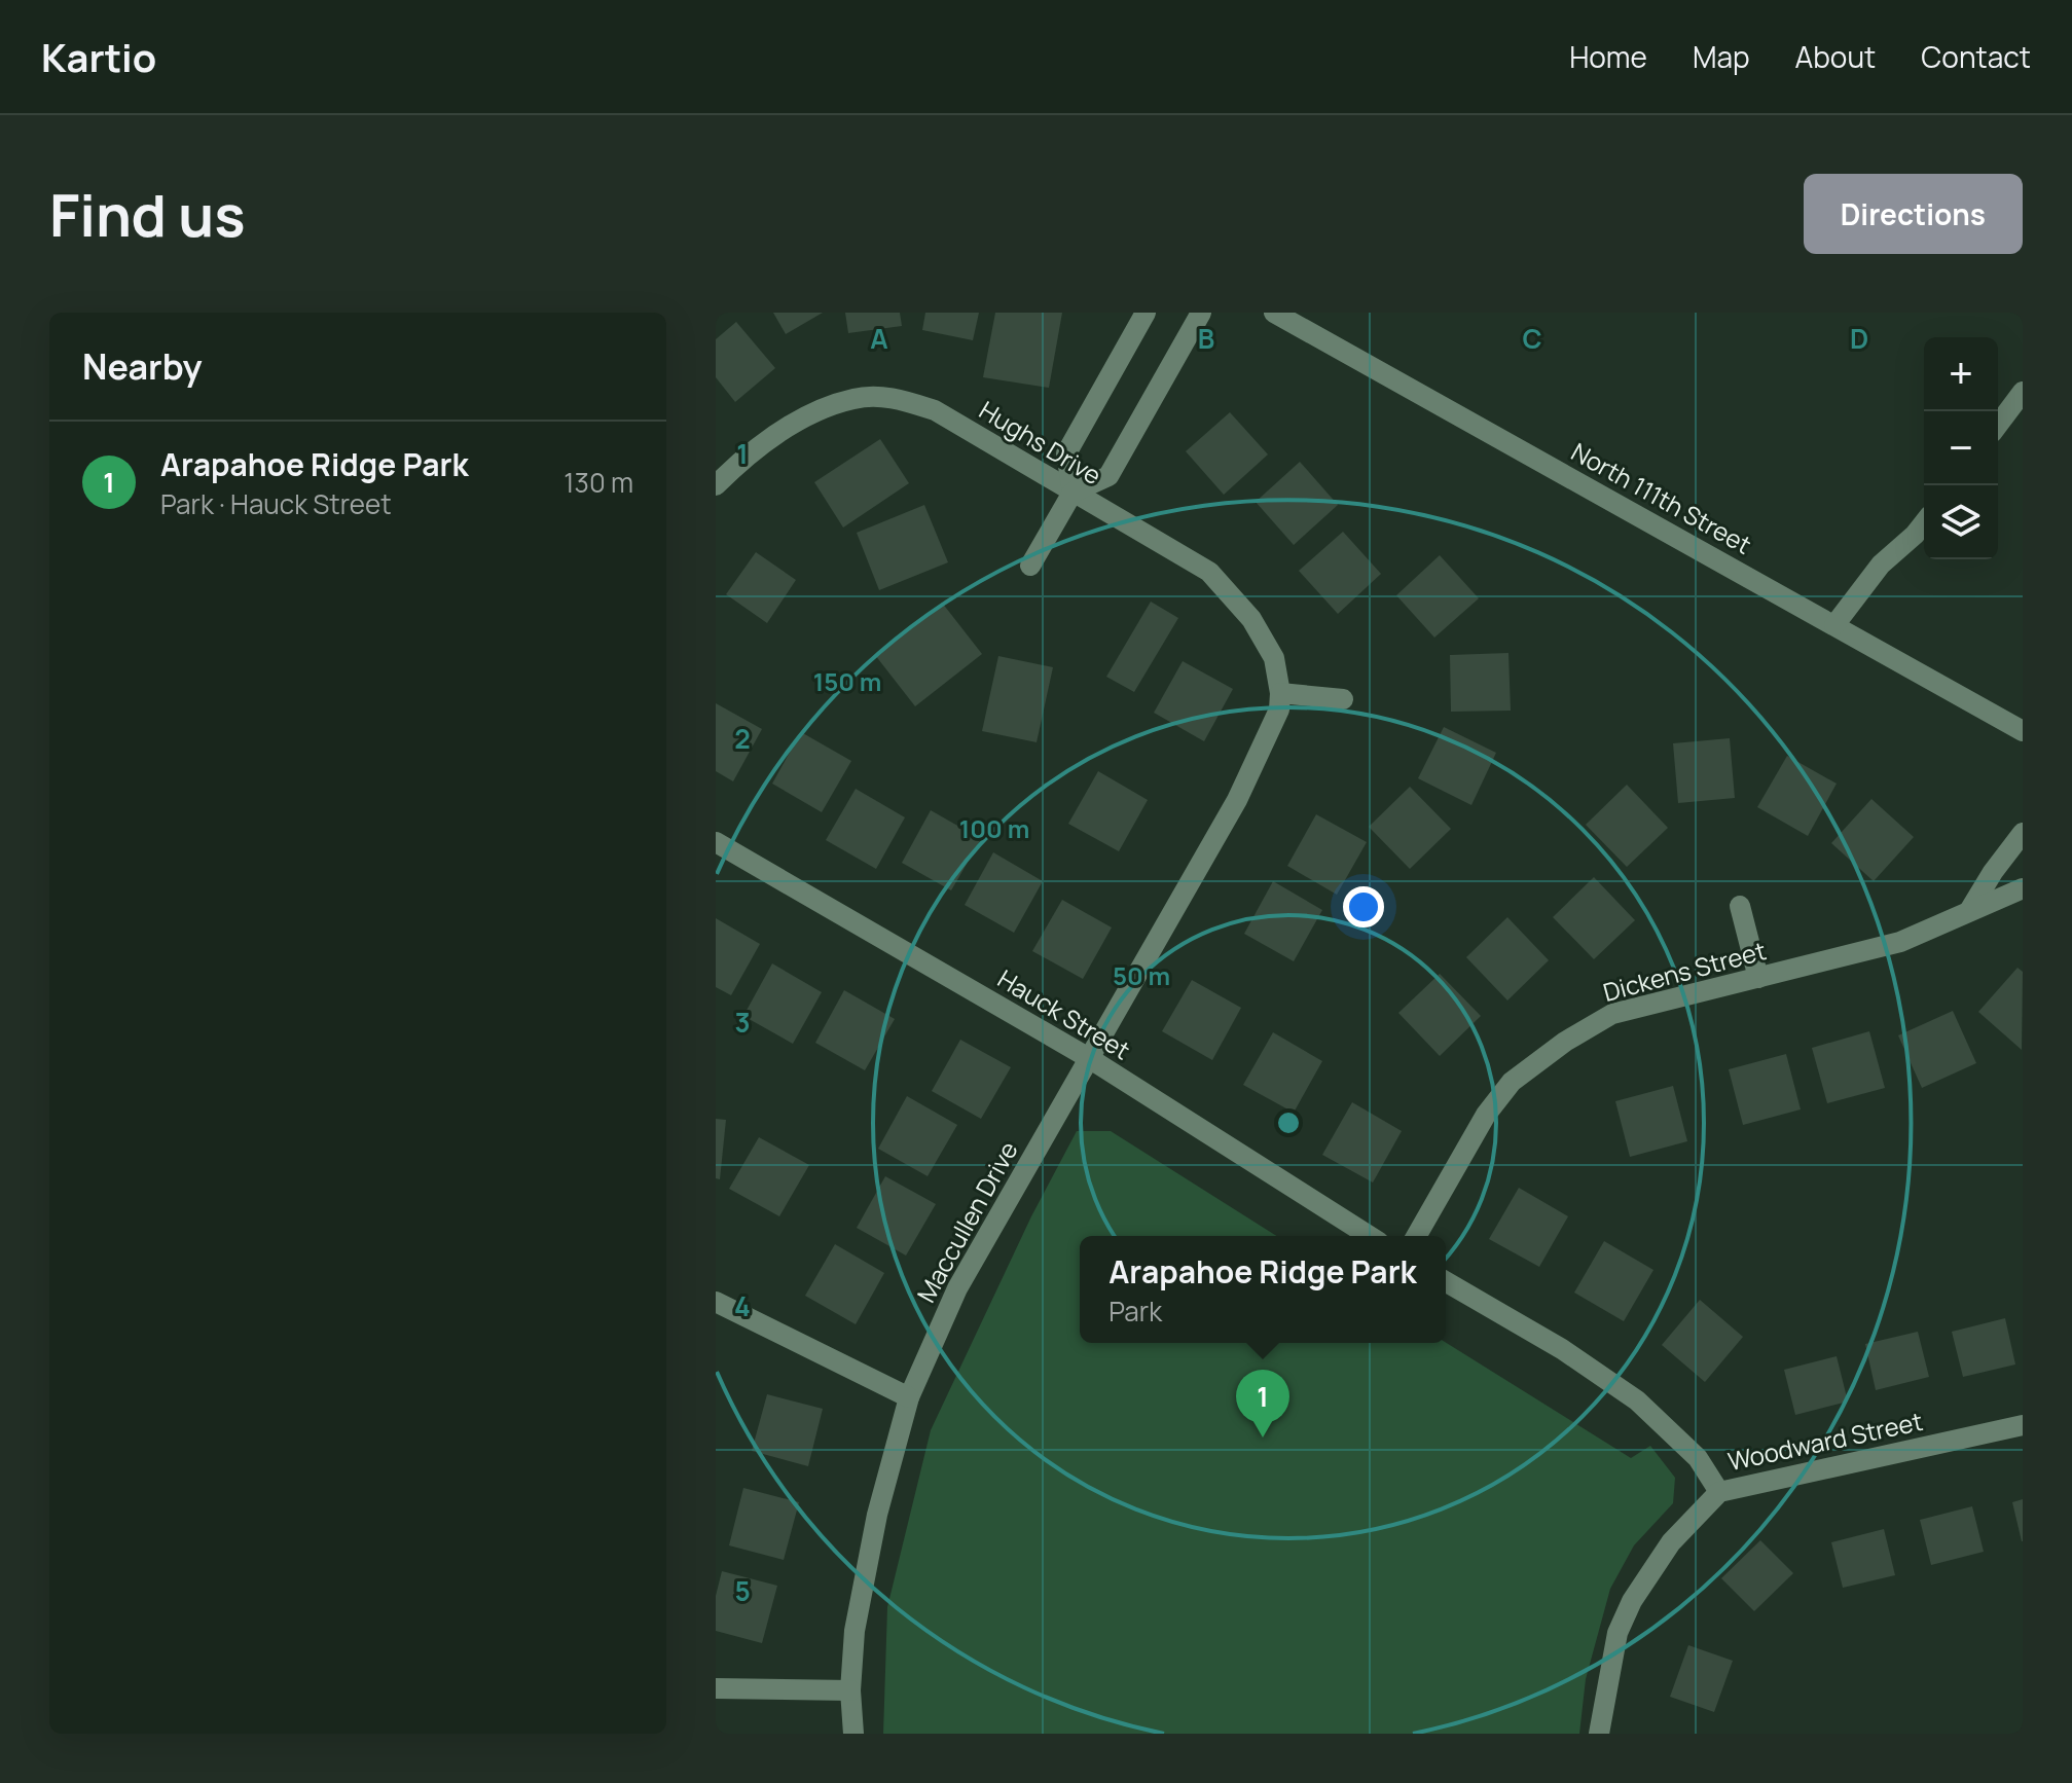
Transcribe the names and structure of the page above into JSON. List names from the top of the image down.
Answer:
{
  "streets": {
    "street": [
      "Hughs Drive",
      "North 111th Street",
      "Dickens Street",
      "Hauck Street",
      "Maccullen Drive",
      "Woodward Street"
    ]
  },
  "crossings": [
    ["Hughs Drive", "Maccullen Drive"],
    ["Hauck Street", "Maccullen Drive"]
  ],
  "page": {
    "header": "Kartio",
    "nav": [
      "Home",
      "Map",
      "About",
      "Contact"
    ],
    "buttons": "Directions",
    "title": "Find us",
    "heading": "Nearby",
    "map_buttons": ["+", "−"],
    "list": [
      {
        "mark": "1",
        "name": "Arapahoe Ridge Park",
        "note": "Park · Hauck Street",
        "value": "130 m"
      }
    ],
    "popup": ["Arapahoe Ridge Park", "Park"],
    "pins": "1"
  },
  "grid": {
    "columns": [
      "A",
      "B",
      "C",
      "D"
    ],
    "rows": [
      "1",
      "2",
      "3",
      "4",
      "5"
    ]
  },
  "rings": ["150 m", "100 m", "50 m"]
}
